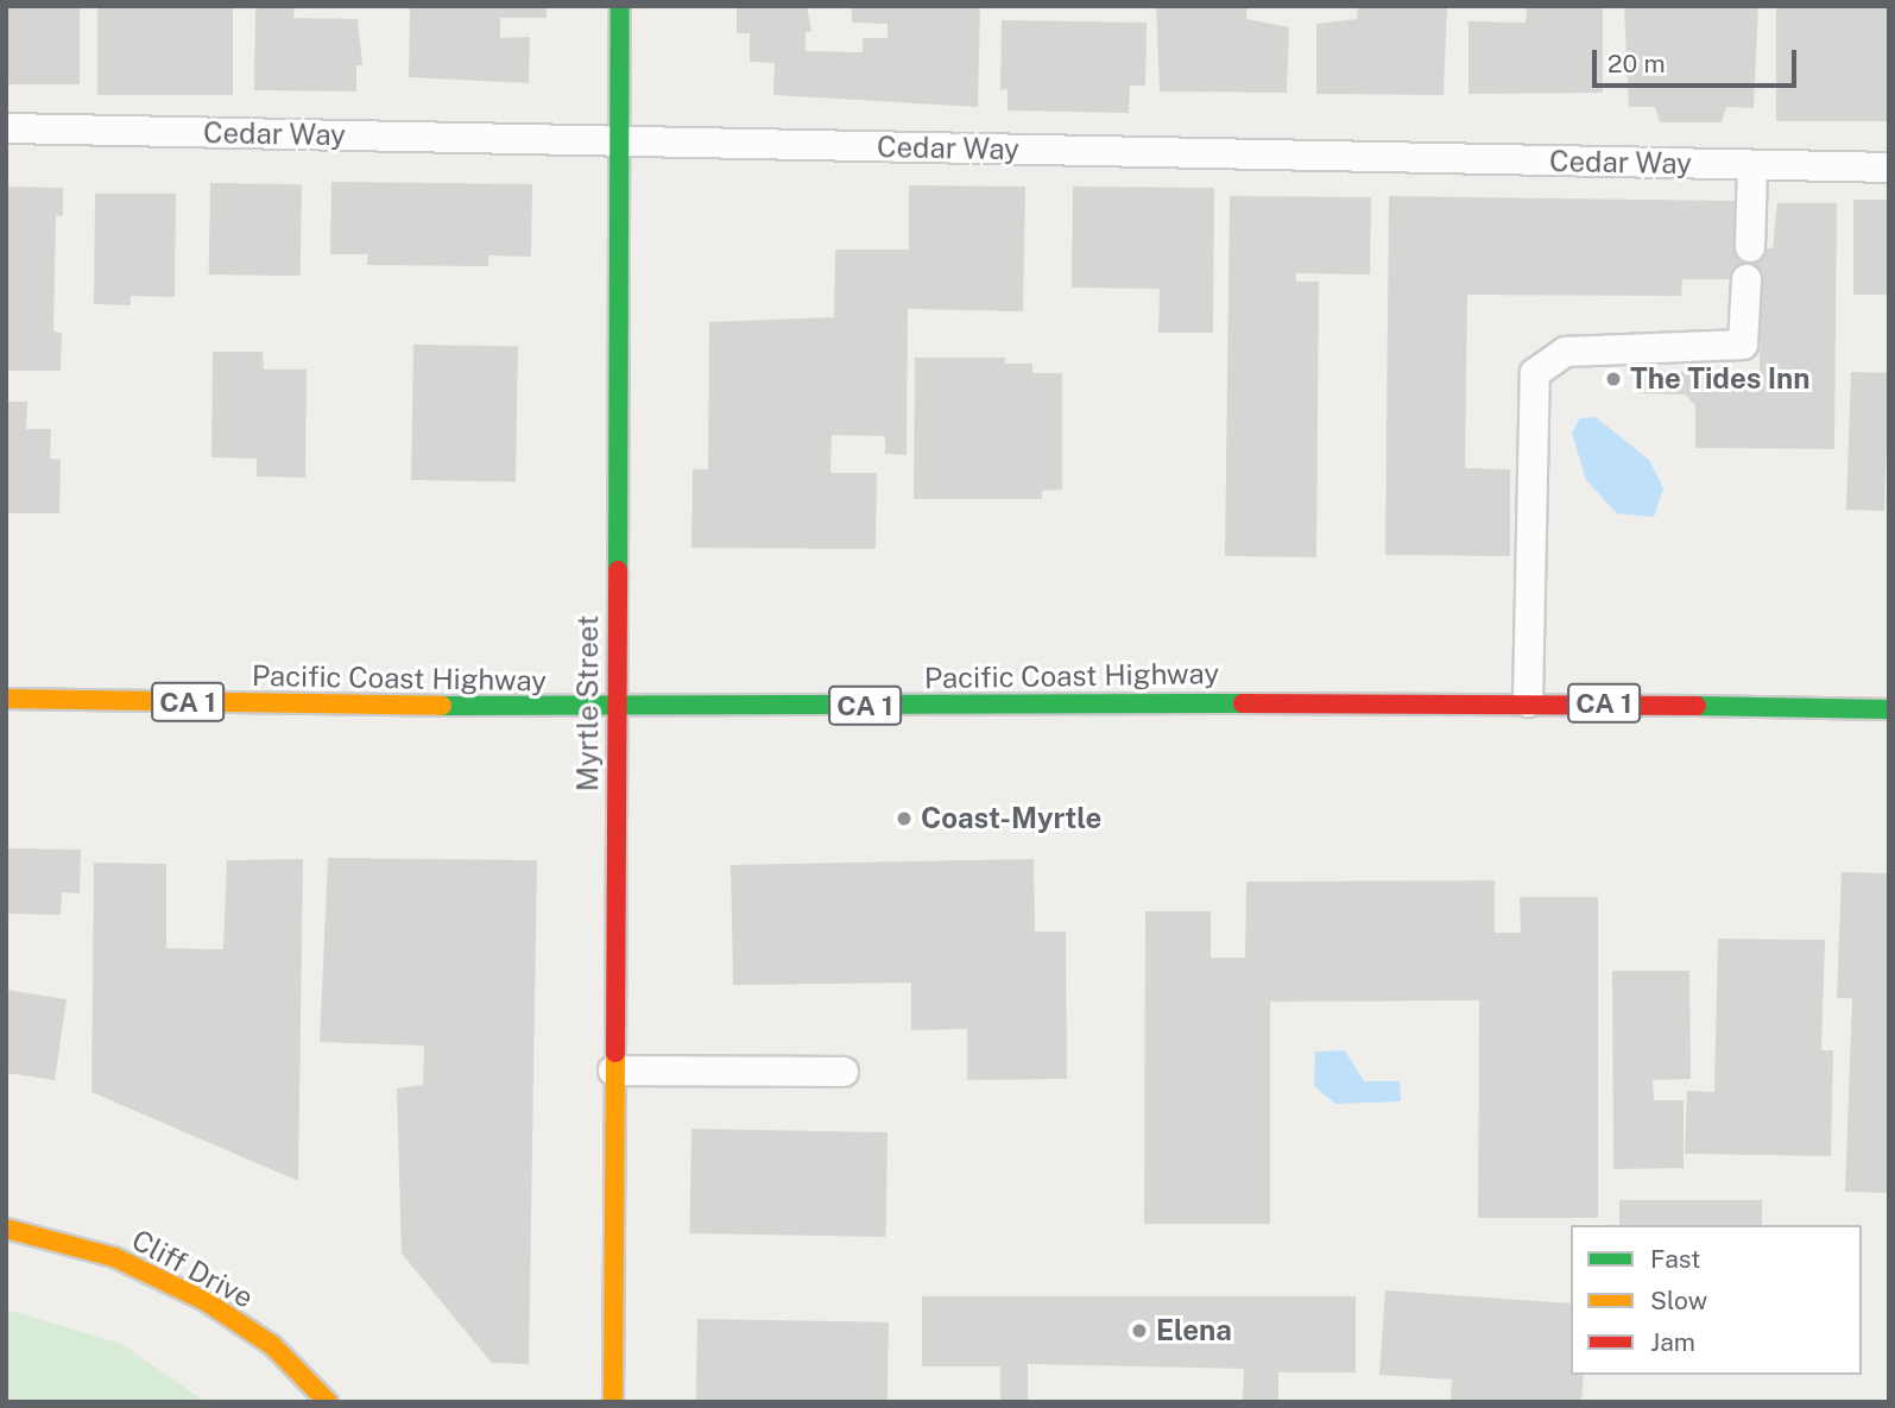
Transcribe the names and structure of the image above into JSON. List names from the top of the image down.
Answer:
{
  "streets": {
    "main road": [
      "Pacific Coast Highway",
      "CA 1",
      "Myrtle Street",
      "Cliff Drive"
    ],
    "lane": ["Cedar Way"]
  },
  "crossings": [
    ["Cedar Way", "Myrtle Street"],
    ["Pacific Coast Highway", "Myrtle Street"]
  ],
  "places": ["The Tides Inn", "Coast-Myrtle", "Elena"],
  "legend": ["Fast", "Slow", "Jam"],
  "scale_bar": "20 m"
}
